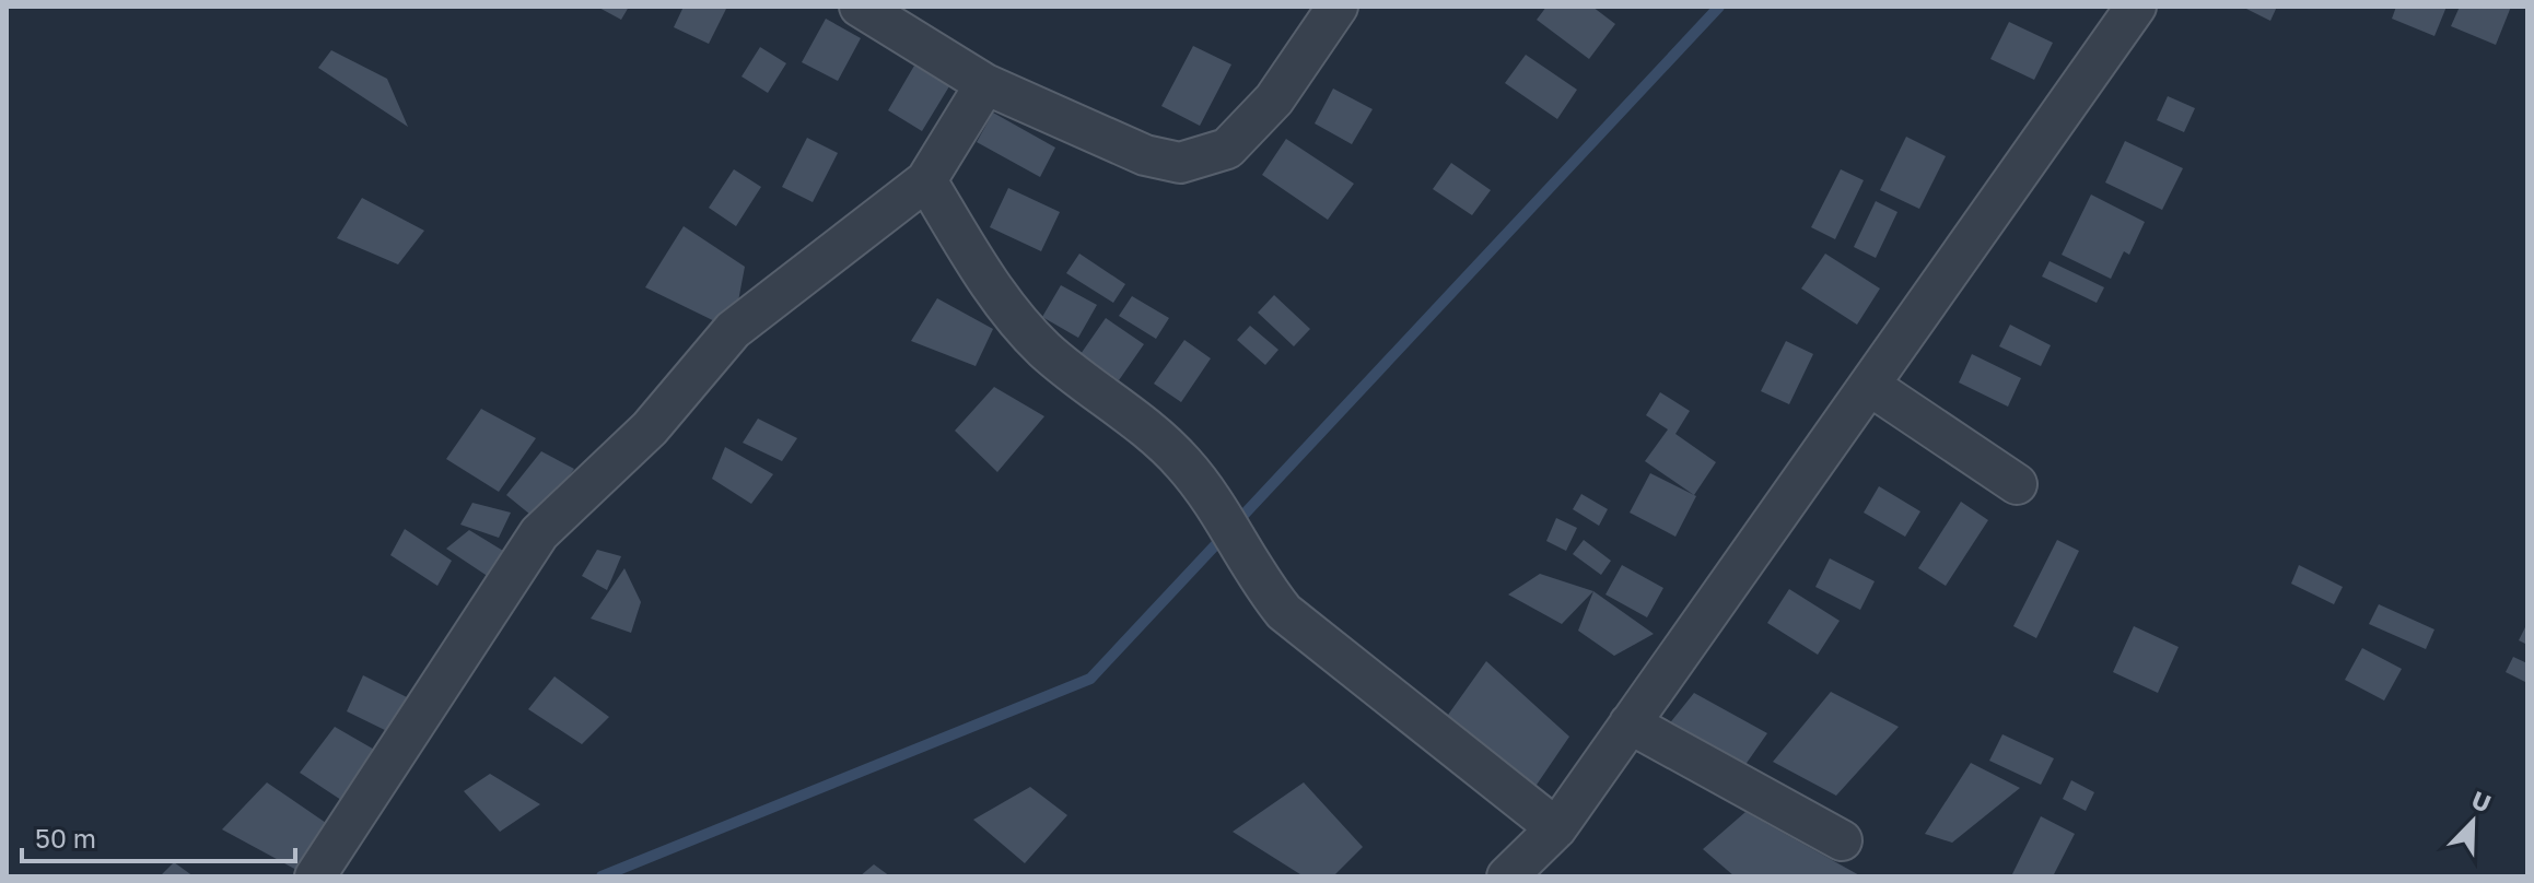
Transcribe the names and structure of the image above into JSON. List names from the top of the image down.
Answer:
{
  "scale_bar": "50 m",
  "north": "top right"
}
